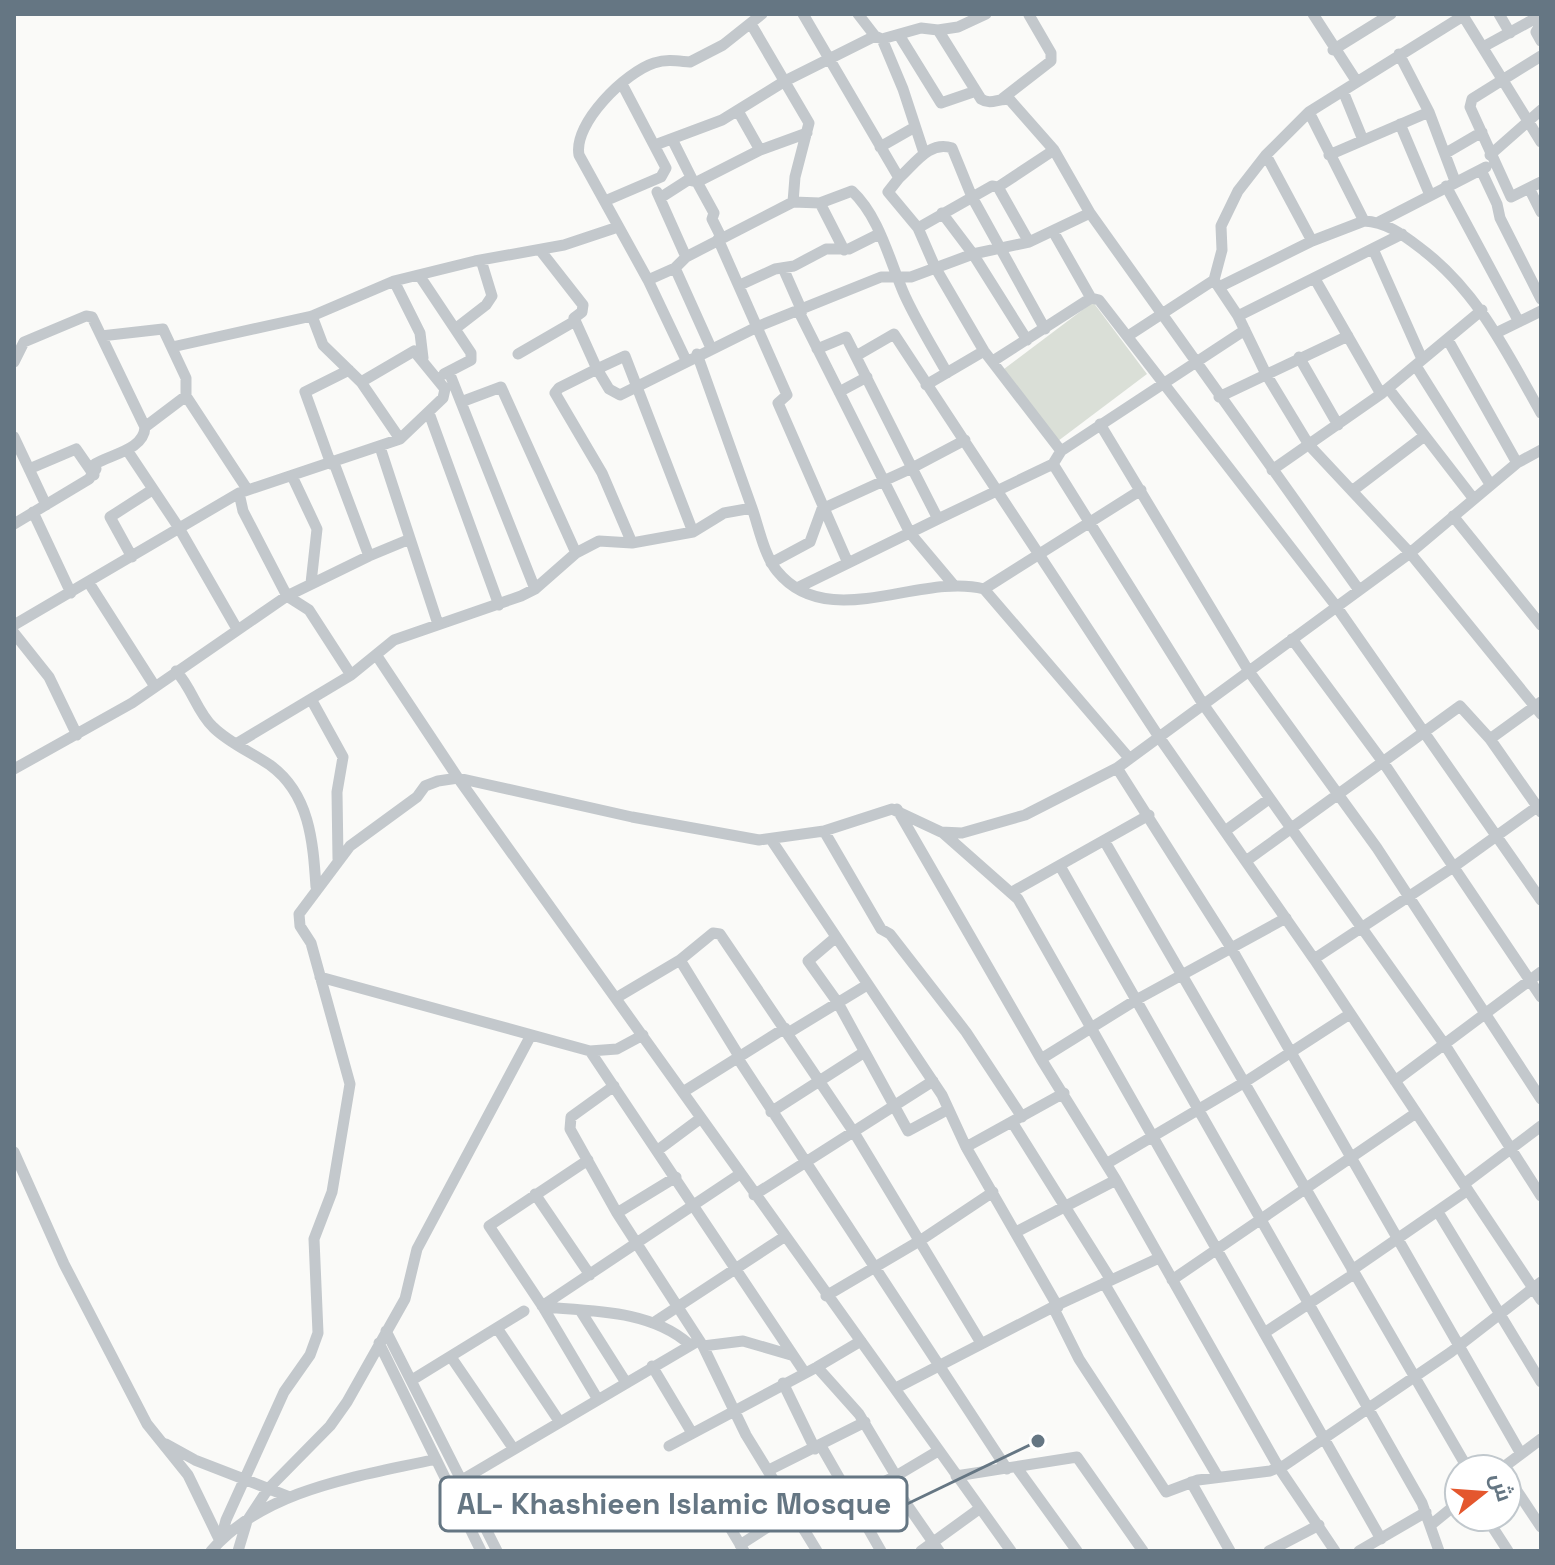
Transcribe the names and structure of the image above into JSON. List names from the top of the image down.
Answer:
{
  "places": ["AL- Khashieen Islamic Mosque"],
  "north": "right"
}
